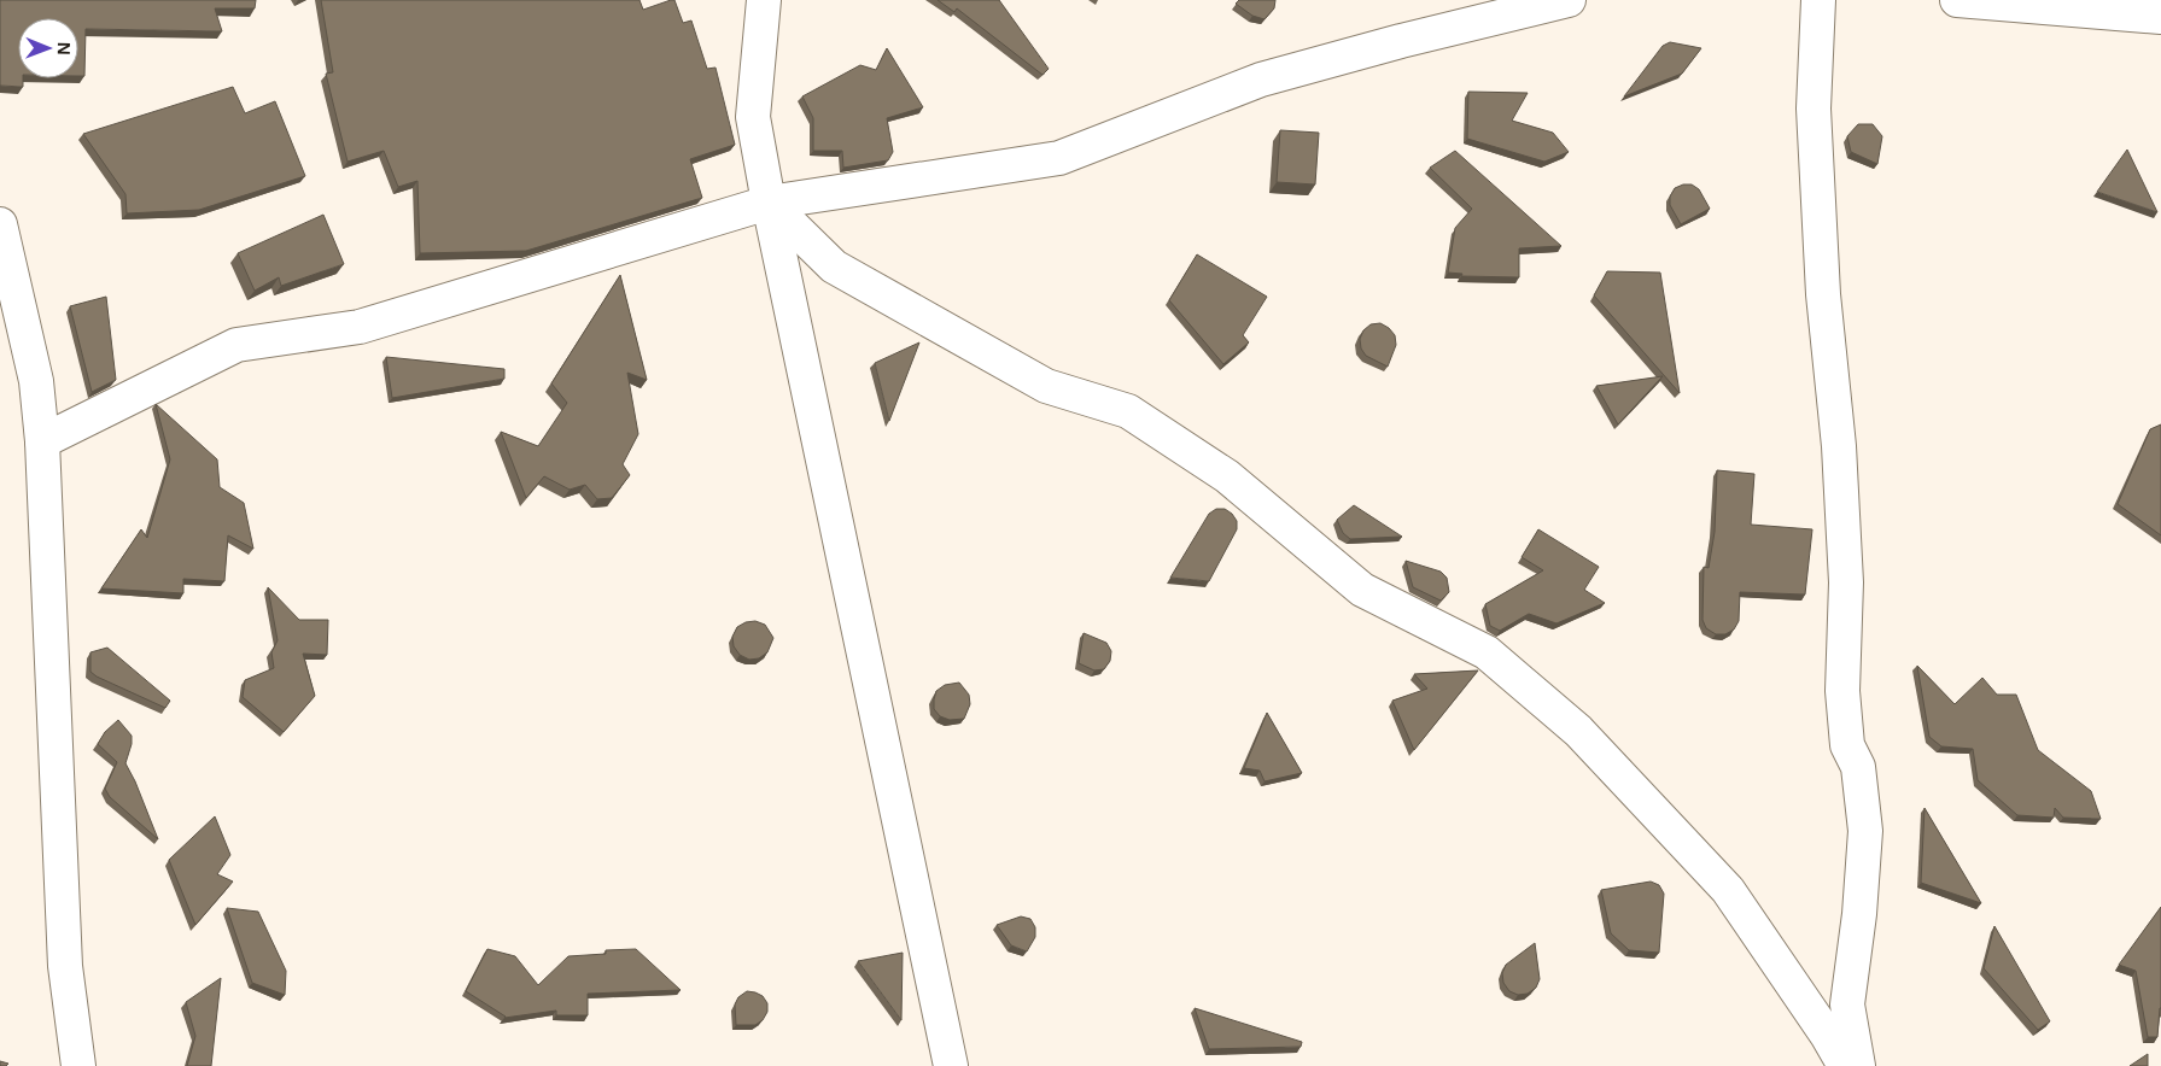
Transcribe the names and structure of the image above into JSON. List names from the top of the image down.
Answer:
{
  "north": "right"
}
